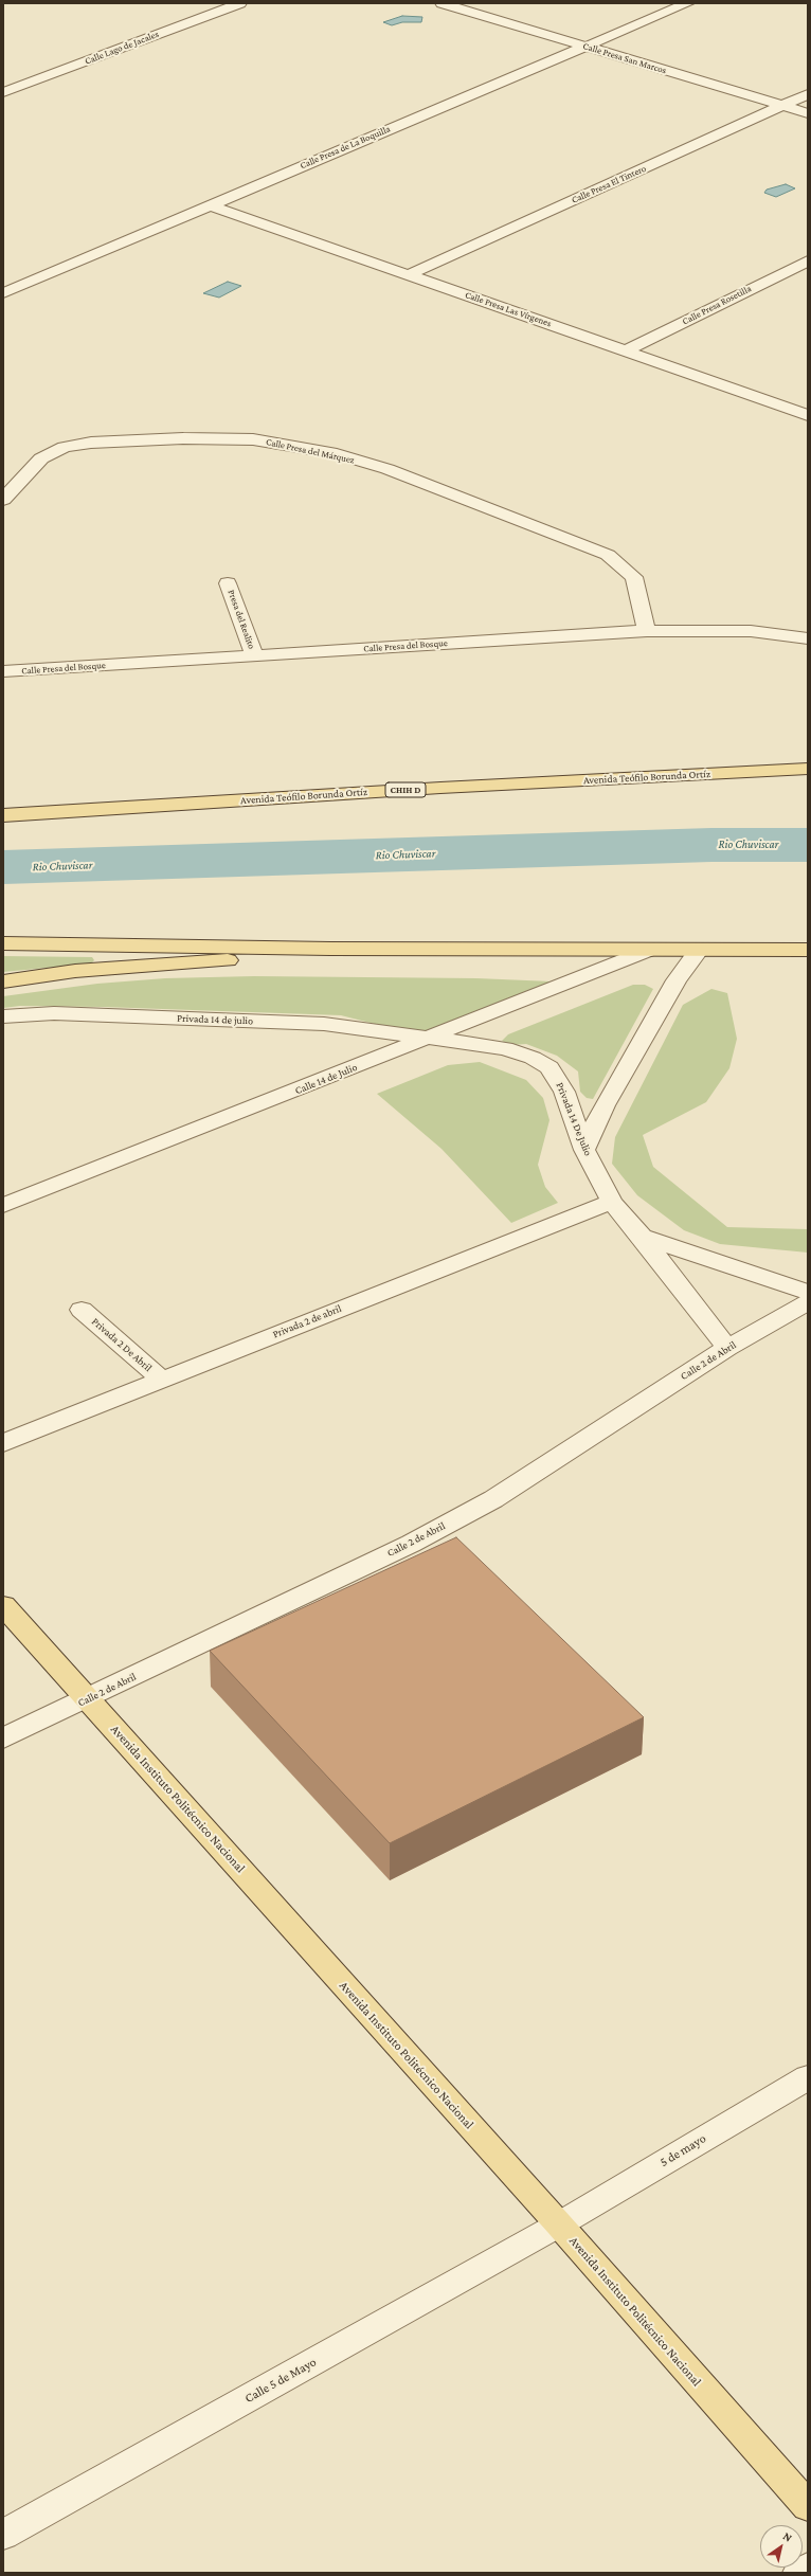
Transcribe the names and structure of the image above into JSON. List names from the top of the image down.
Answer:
{
  "streets": {
    "main road": ["Avenida Teófilo Borunda Ortíz", "CHIH D", "Avenida Instituto Politécnico Nacional"],
    "street": [
      "Calle Lago de Jacales",
      "Calle Presa San Marcos",
      "Calle Presa de La Boquilla",
      "Calle Presa El Tintero",
      "Calle Presa Rosetilla",
      "Calle Presa Las Vírgenes",
      "Calle Presa del Márquez",
      "Presa del Realito",
      "Calle Presa del Bosque",
      "Privada 14 de julio",
      "Calle 14 de Julio",
      "Privada 14 De Julio",
      "Privada 2 de abril",
      "Privada 2 De Abril",
      "Calle 2 de Abril",
      "5 de mayo",
      "Calle 5 de Mayo"
    ]
  },
  "crossings": [
    ["Calle Presa San Marcos", "Calle Presa de La Boquilla"],
    ["Calle Presa San Marcos", "Calle Presa El Tintero"],
    ["Calle Presa de La Boquilla", "Calle Presa Las Vírgenes"],
    ["Calle Presa El Tintero", "Calle Presa Las Vírgenes"],
    ["Calle Presa Rosetilla", "Calle Presa Las Vírgenes"],
    ["Calle Presa del Márquez", "Calle Presa del Bosque"],
    ["Presa del Realito", "Calle Presa del Bosque"],
    ["Privada 14 de julio", "Calle 14 de Julio"],
    ["Privada 14 de julio", "Privada 14 De Julio"],
    ["Calle 14 de Julio", "Privada 14 De Julio"],
    ["Privada 14 De Julio", "Privada 2 de abril"],
    ["Privada 14 De Julio", "Calle 2 de Abril"],
    ["Privada 2 de abril", "Privada 2 De Abril"],
    ["Calle 2 de Abril", "Avenida Instituto Politécnico Nacional"],
    ["Avenida Instituto Politécnico Nacional", "5 de mayo"],
    ["Avenida Instituto Politécnico Nacional", "Calle 5 de Mayo"],
    ["5 de mayo", "Calle 5 de Mayo"]
  ],
  "water": ["Rio Chuviscar"],
  "north": "top right"
}
